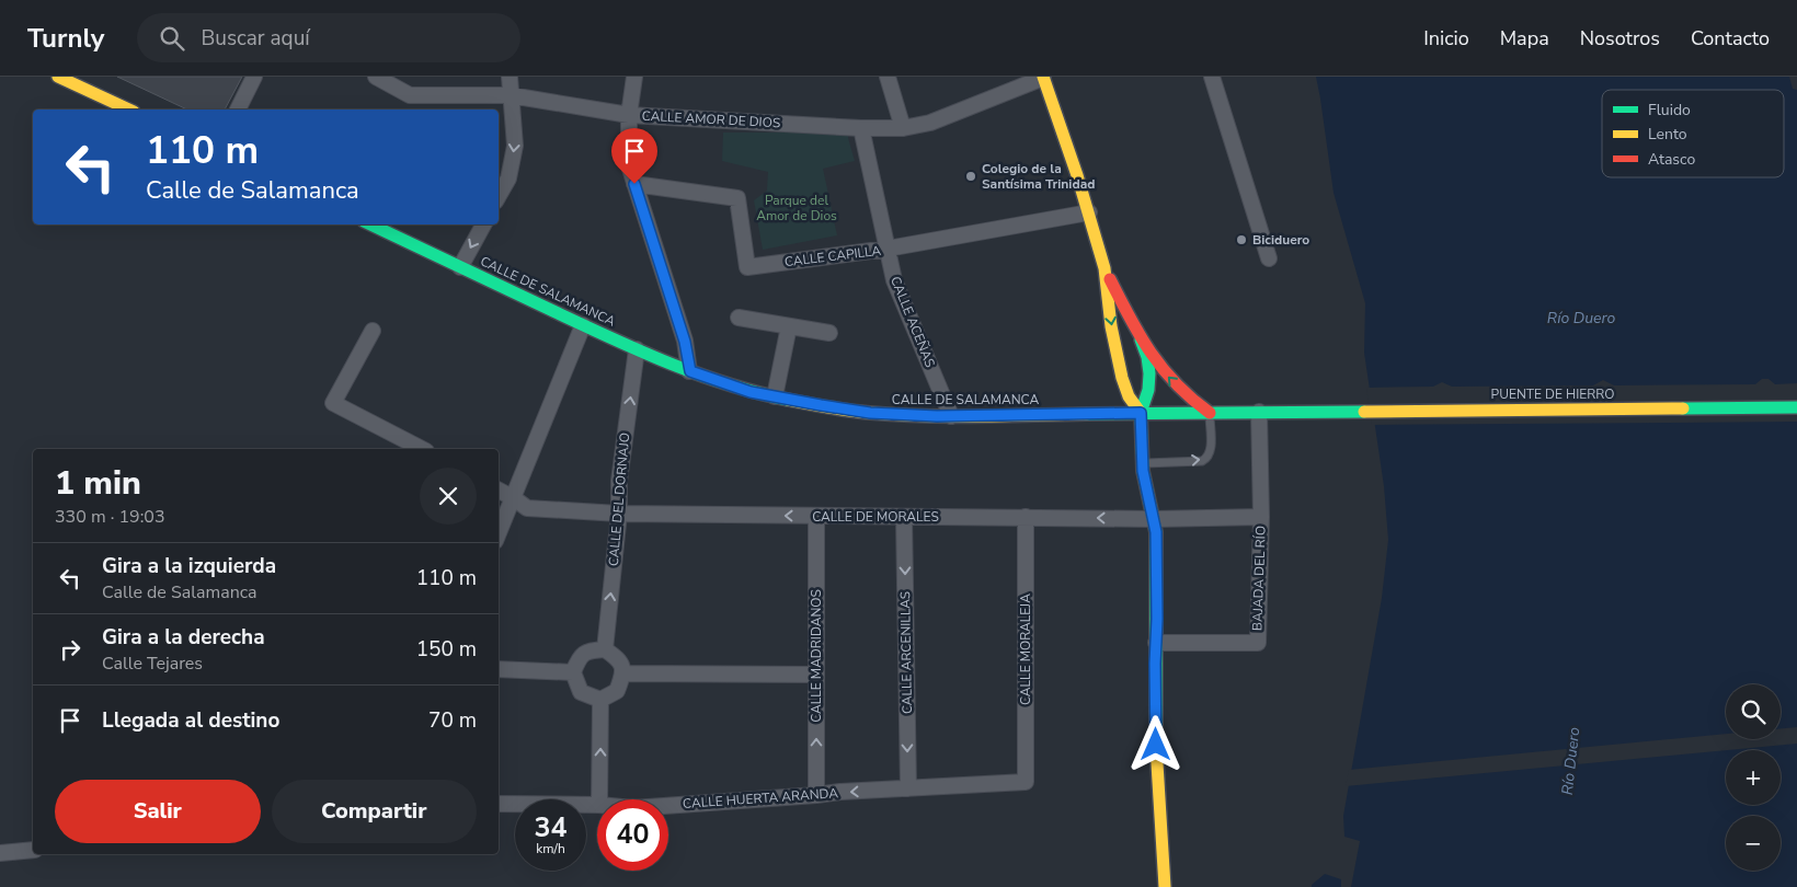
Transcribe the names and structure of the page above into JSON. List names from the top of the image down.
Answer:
{
  "streets": {
    "main road": ["CALLE DE SALAMANCA", "PUENTE DE HIERRO"],
    "street": [
      "CALLE AMOR DE DIOS",
      "CALLE CAPILLA",
      "CALLE ACEÑAS",
      "CALLE DEL DORNAJO",
      "CALLE DE MORALES",
      "BAJADA DEL RÍO",
      "CALLE MORALEJA",
      "CALLE ARCENILLAS",
      "CALLE MADRIDANOS",
      "CALLE HUERTA ARANDA"
    ]
  },
  "crossings": [
    ["CALLE AMOR DE DIOS", "CALLE ACEÑAS"],
    ["CALLE CAPILLA", "CALLE ACEÑAS"],
    ["CALLE DE SALAMANCA", "CALLE ACEÑAS"],
    ["CALLE DE SALAMANCA", "PUENTE DE HIERRO"],
    ["CALLE DE SALAMANCA", "CALLE DEL DORNAJO"],
    ["CALLE DE SALAMANCA", "BAJADA DEL RÍO"],
    ["CALLE DEL DORNAJO", "CALLE DE MORALES"],
    ["CALLE DE MORALES", "BAJADA DEL RÍO"],
    ["CALLE DE MORALES", "CALLE MORALEJA"],
    ["CALLE DE MORALES", "CALLE ARCENILLAS"],
    ["CALLE DE MORALES", "CALLE MADRIDANOS"],
    ["CALLE MORALEJA", "CALLE HUERTA ARANDA"],
    ["CALLE ARCENILLAS", "CALLE HUERTA ARANDA"],
    ["CALLE MADRIDANOS", "CALLE HUERTA ARANDA"]
  ],
  "one_way": ["CALLE DE MORALES", "CALLE ARCENILLAS", "CALLE MADRIDANOS"],
  "water": ["Río Duero"],
  "parks": ["Parque del Amor de Dios"],
  "places": ["Colegio de la Santísima Trinidad", "Biciduero"],
  "legend": ["Fluido", "Lento", "Atasco"],
  "page": {
    "header": "Turnly",
    "search": "Buscar aquí",
    "nav": [
      "Inicio",
      "Mapa",
      "Nosotros",
      "Contacto"
    ],
    "turn": ["110 m", "Calle de Salamanca"],
    "heading": ["1 min", "330 m · 19:03"],
    "list": [
      {
        "name": "Gira a la izquierda",
        "note": "Calle de Salamanca",
        "value": "110 m"
      },
      {
        "name": "Gira a la derecha",
        "note": "Calle Tejares",
        "value": "150 m"
      },
      {
        "name": "Llegada al destino",
        "value": "70 m"
      }
    ],
    "map_buttons": ["+", "−"],
    "buttons": ["Salir", "Compartir"],
    "speed": "34 km/h",
    "limit": "40"
  }
}
